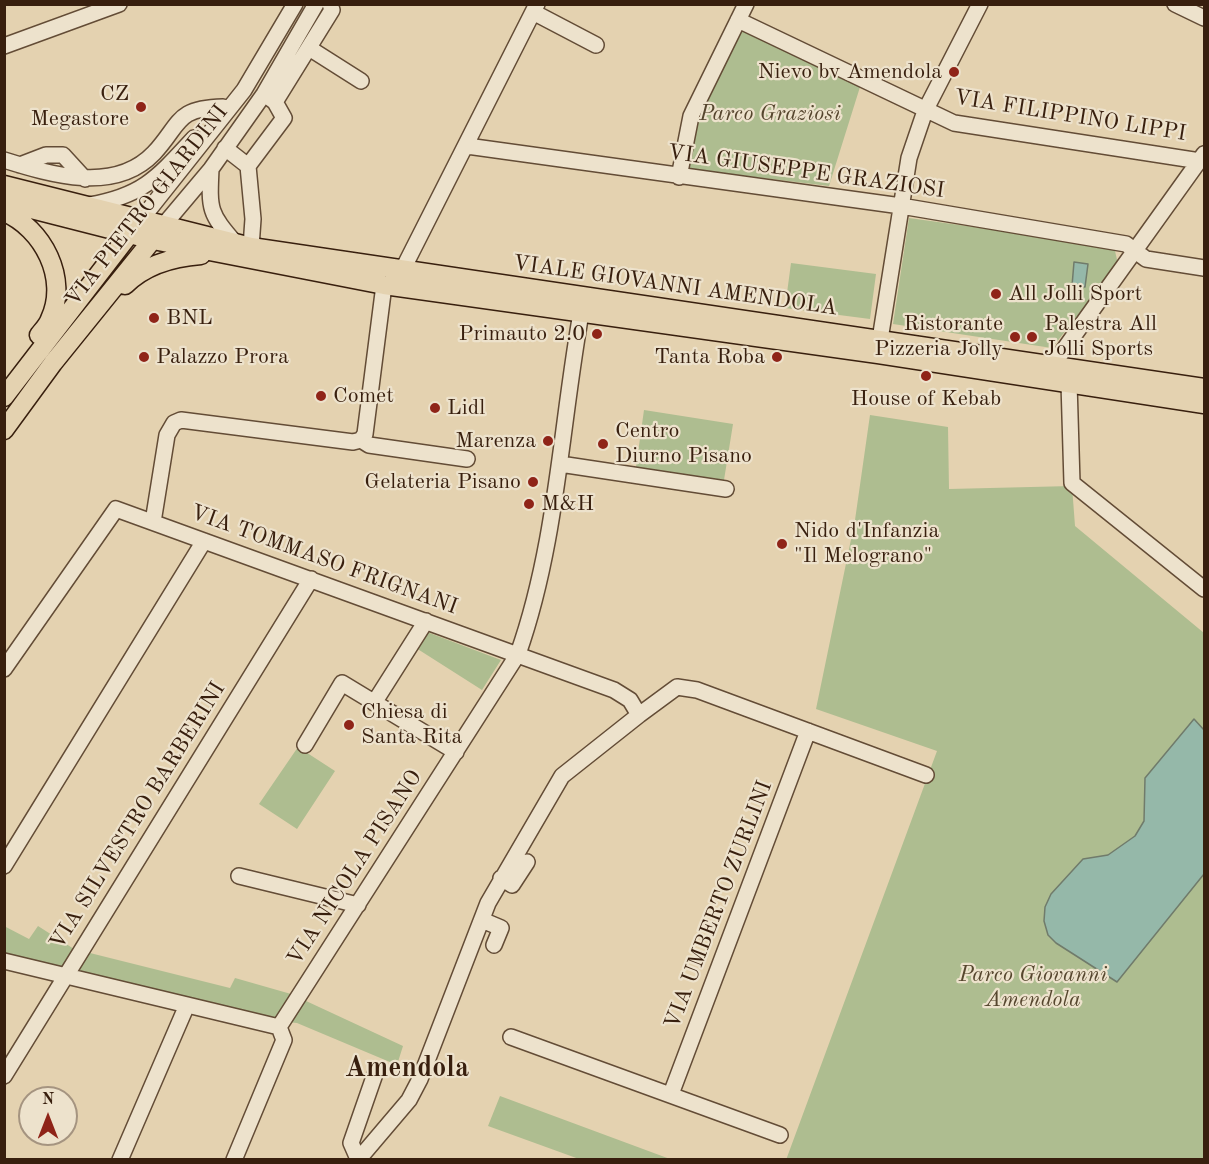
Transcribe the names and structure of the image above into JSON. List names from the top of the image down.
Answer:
{
  "streets": {
    "main road": ["VIA PIETRO GIARDINI", "VIALE GIOVANNI AMENDOLA"],
    "street": [
      "VIA FILIPPINO LIPPI",
      "VIA GIUSEPPE GRAZIOSI",
      "VIA TOMMASO FRIGNANI",
      "VIA SILVESTRO BARBERINI",
      "VIA NICOLA PISANO",
      "VIA UMBERTO ZURLINI"
    ]
  },
  "crossings": [
    ["VIA PIETRO GIARDINI", "VIALE GIOVANNI AMENDOLA"],
    ["VIALE GIOVANNI AMENDOLA", "VIA NICOLA PISANO"],
    ["VIA TOMMASO FRIGNANI", "VIA SILVESTRO BARBERINI"],
    ["VIA TOMMASO FRIGNANI", "VIA NICOLA PISANO"]
  ],
  "districts": ["Amendola"],
  "parks": ["Parco Graziosi", "Parco Giovanni Amendola"],
  "places": [
    "Nievo bv Amendola",
    "CZ Megastore",
    "All Jolli Sport",
    "BNL",
    "Primauto 2.0",
    "Ristorante Pizzeria Jolly",
    "Palestra All Jolli Sports",
    "Palazzo Prora",
    "Tanta Roba",
    "House of Kebab",
    "Comet",
    "Lidl",
    "Marenza",
    "Centro Diurno Pisano",
    "Gelateria Pisano",
    "M&H",
    "Nido d'Infanzia \"Il Melograno\"",
    "Chiesa di Santa Rita"
  ],
  "north": "top"
}
